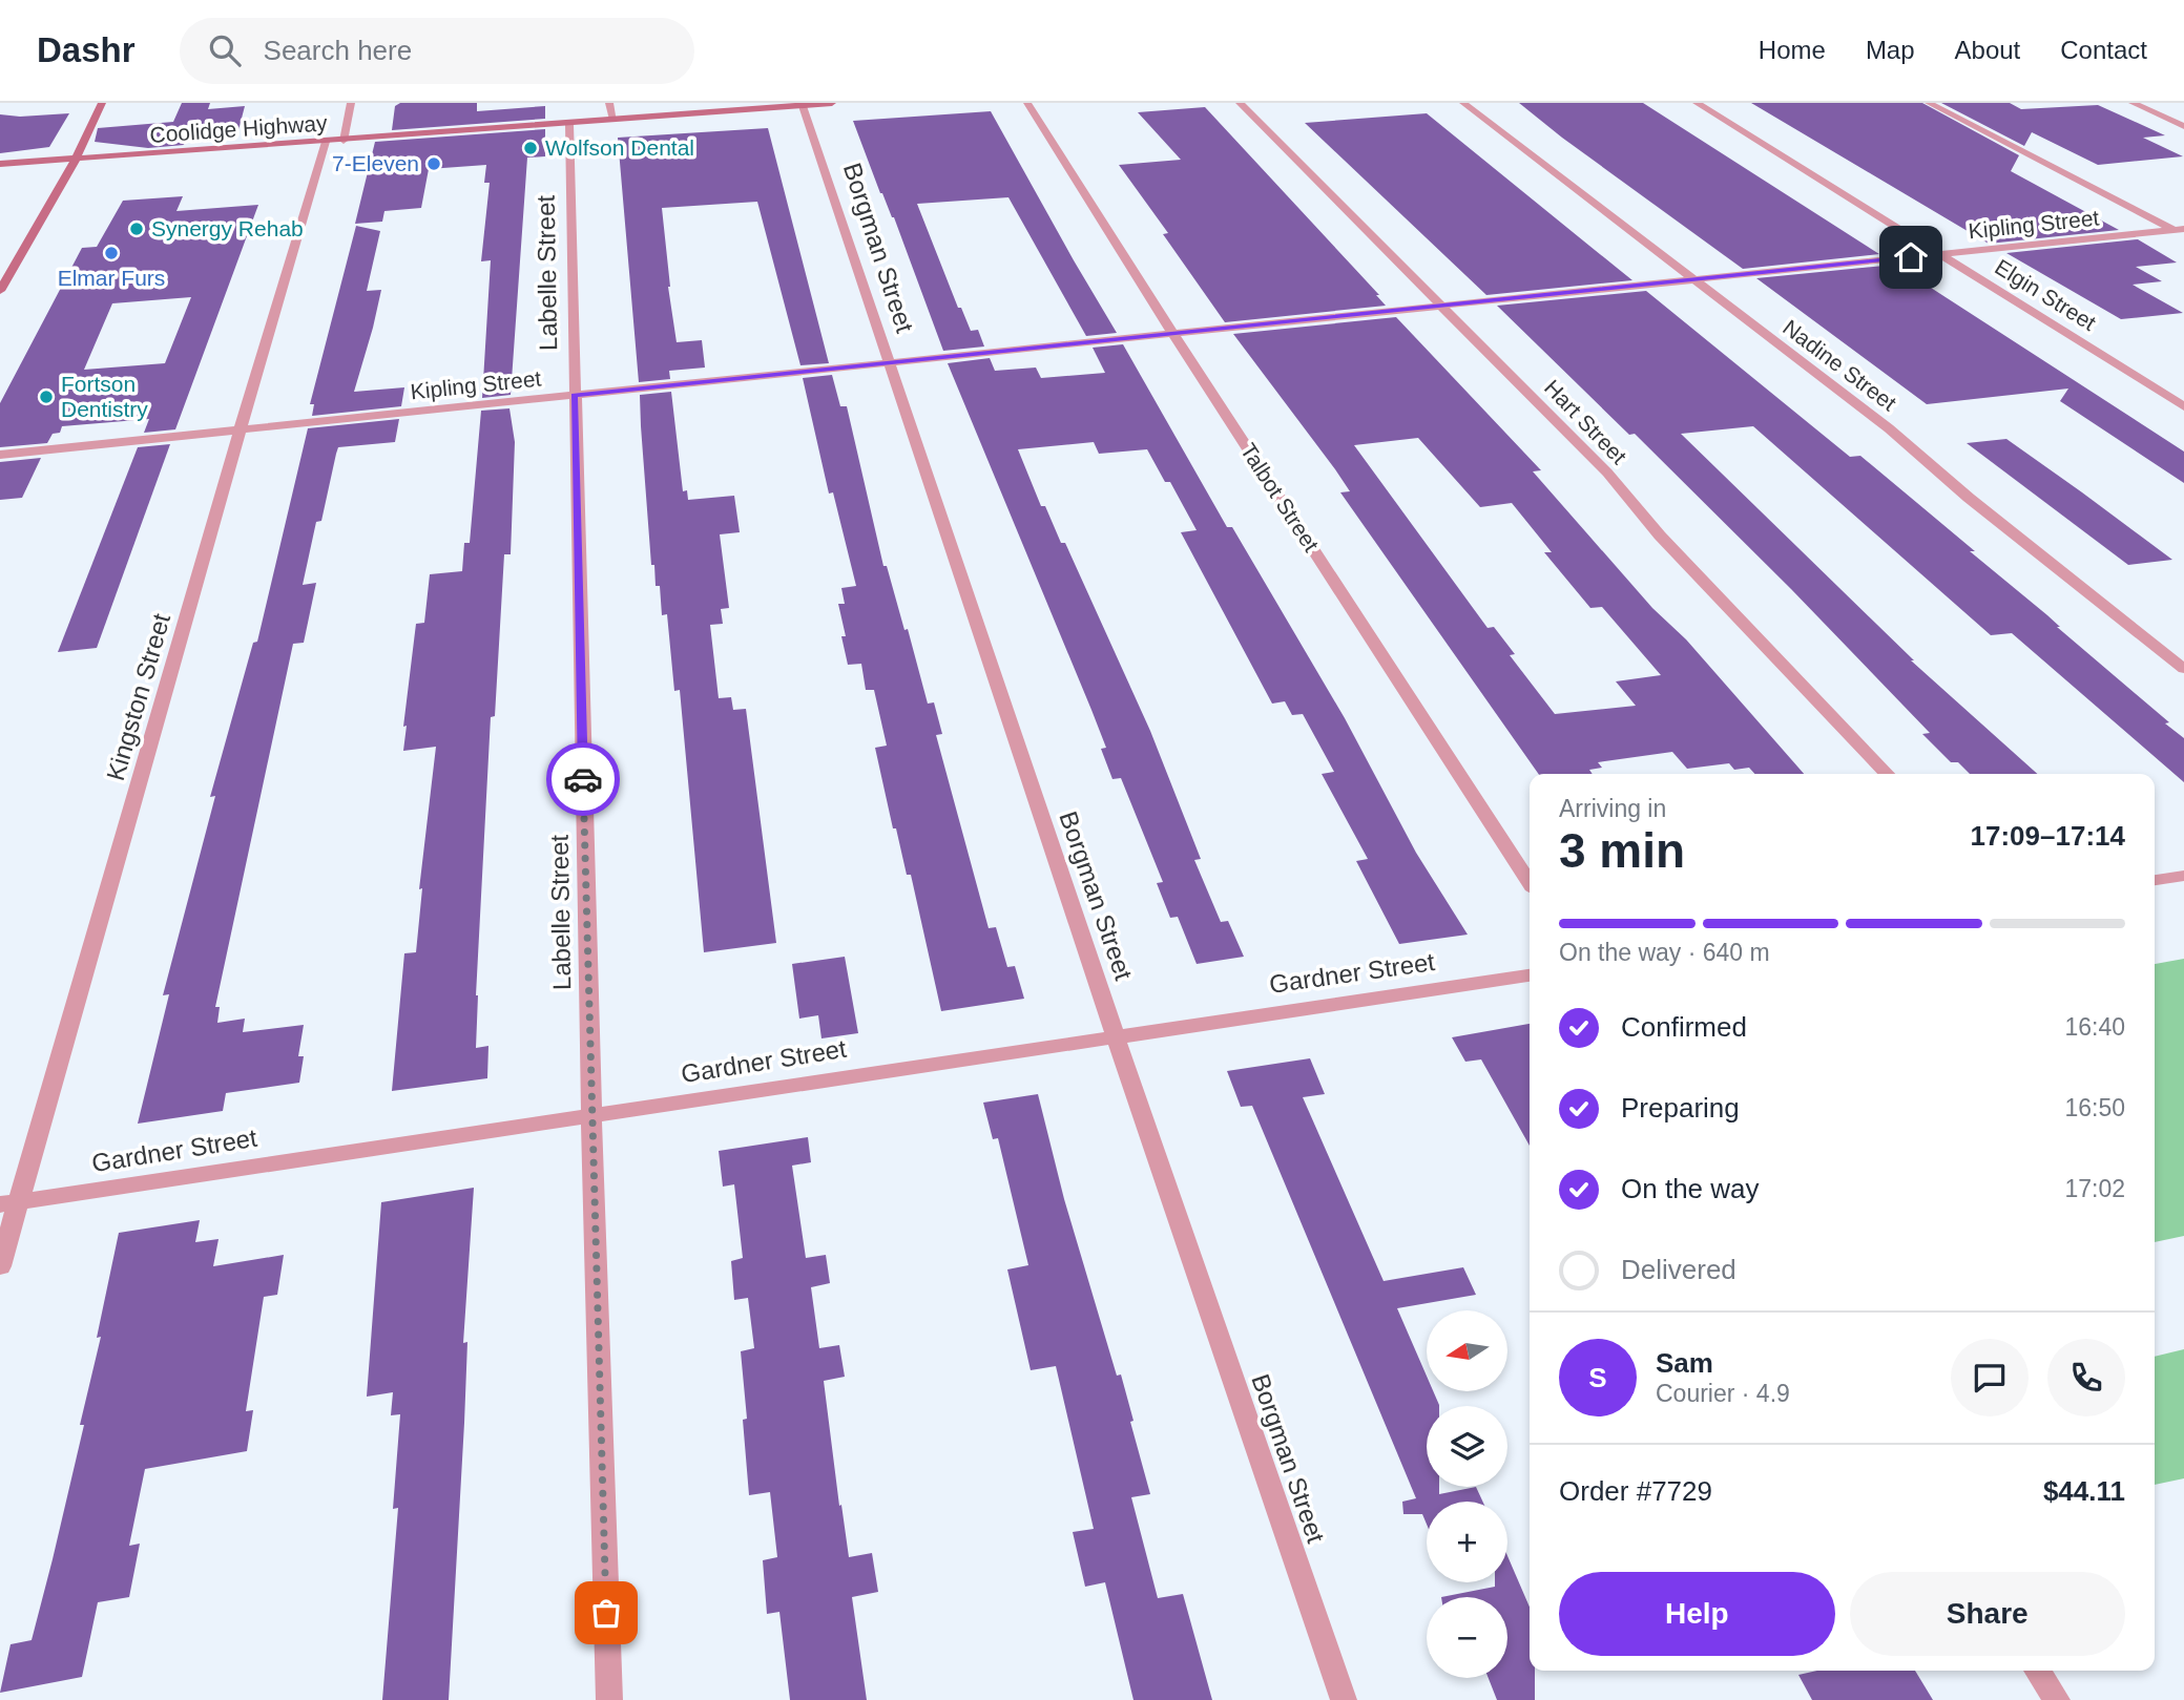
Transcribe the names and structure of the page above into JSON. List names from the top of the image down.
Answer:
{
  "streets": {
    "main road": ["Coolidge Highway"],
    "street": [
      "Kipling Street",
      "Borgman Street",
      "Labelle Street",
      "Elgin Street",
      "Nadine Street",
      "Hart Street",
      "Talbot Street",
      "Kingston Street",
      "Gardner Street"
    ]
  },
  "crossings": [
    ["Coolidge Highway", "Borgman Street"],
    ["Coolidge Highway", "Labelle Street"],
    ["Coolidge Highway", "Kingston Street"],
    ["Kipling Street", "Borgman Street"],
    ["Kipling Street", "Labelle Street"],
    ["Kipling Street", "Elgin Street"],
    ["Kipling Street", "Nadine Street"],
    ["Kipling Street", "Hart Street"],
    ["Kipling Street", "Talbot Street"],
    ["Kipling Street", "Kingston Street"],
    ["Borgman Street", "Gardner Street"],
    ["Labelle Street", "Gardner Street"],
    ["Kingston Street", "Gardner Street"]
  ],
  "places": [
    "Wolfson Dental",
    "7-Eleven",
    "Synergy Rehab",
    "Elmar Furs",
    "Fortson Dentistry"
  ],
  "north": "left",
  "page": {
    "header": "Dashr",
    "search": "Search here",
    "nav": [
      "Home",
      "Map",
      "About",
      "Contact"
    ],
    "heading": ["3 min", "Arriving in", "17:09–17:14"],
    "panel": [
      "Sam",
      "Courier · 4.9",
      "Order #7729",
      "$44.11"
    ],
    "bar": "On the way · 640 m",
    "list": [
      ["Confirmed", "16:40"],
      ["Preparing", "16:50"],
      ["On the way", "17:02"],
      "Delivered"
    ],
    "map_buttons": ["+", "−"],
    "round": "S",
    "buttons": ["Help", "Share"]
  }
}
